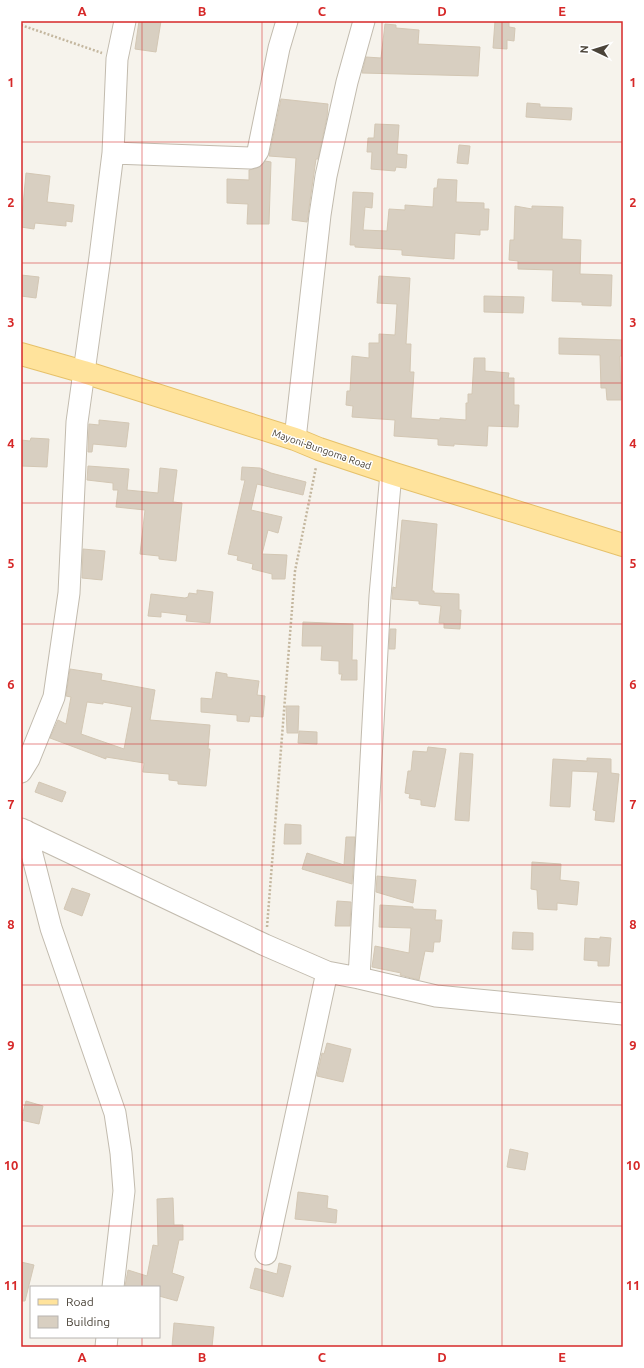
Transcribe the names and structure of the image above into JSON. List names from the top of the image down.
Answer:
{
  "streets": {
    "main road": ["Mayoni-Bungoma Road"]
  },
  "legend": ["Road", "Building"],
  "north": "left",
  "grid": {
    "columns": [
      "A",
      "B",
      "C",
      "D",
      "E"
    ],
    "rows": [
      "1",
      "2",
      "3",
      "4",
      "5",
      "6",
      "7",
      "8",
      "9",
      "10",
      "11"
    ]
  }
}
